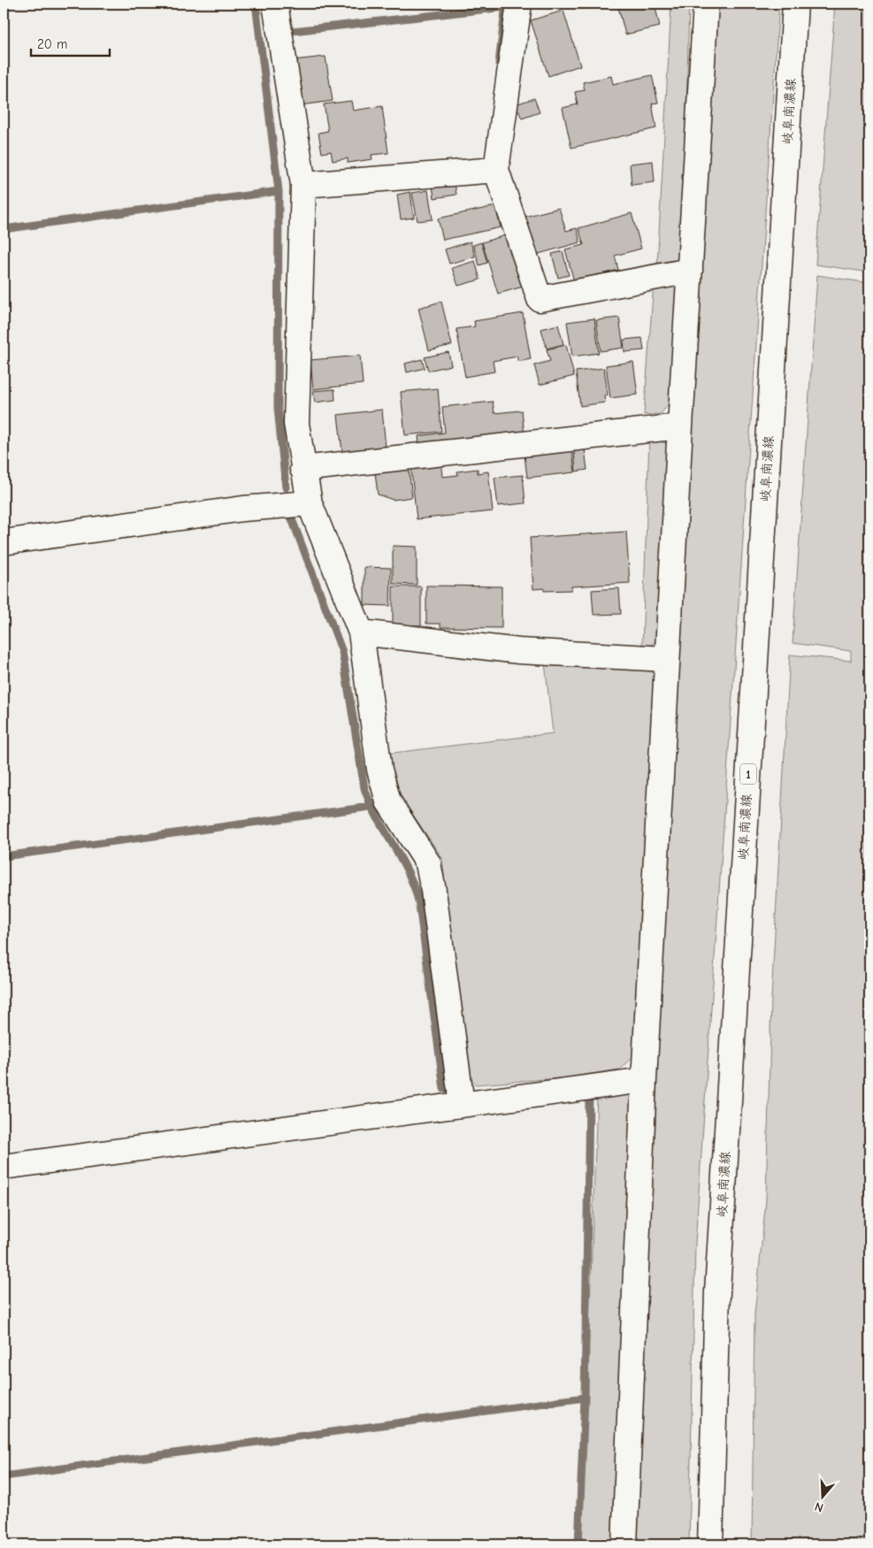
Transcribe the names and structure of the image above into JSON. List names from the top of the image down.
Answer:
{
  "streets": {
    "street": ["岐阜南濃線", "1"]
  },
  "scale_bar": "20 m",
  "north": "bottom"
}
